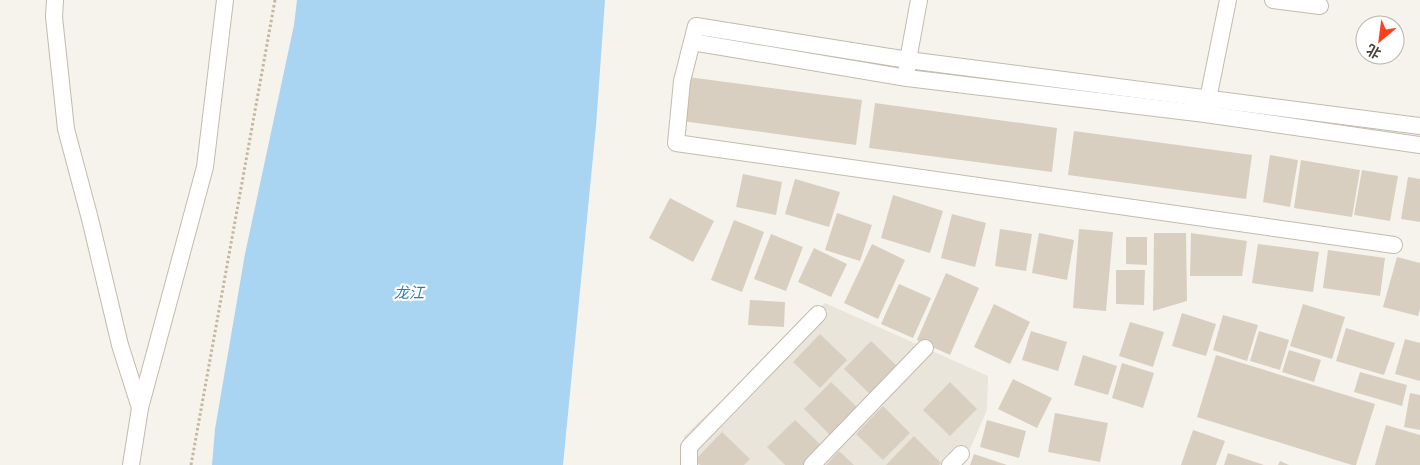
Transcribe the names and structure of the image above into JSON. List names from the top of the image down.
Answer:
{
  "water": ["龙江"],
  "north": "bottom left"
}
